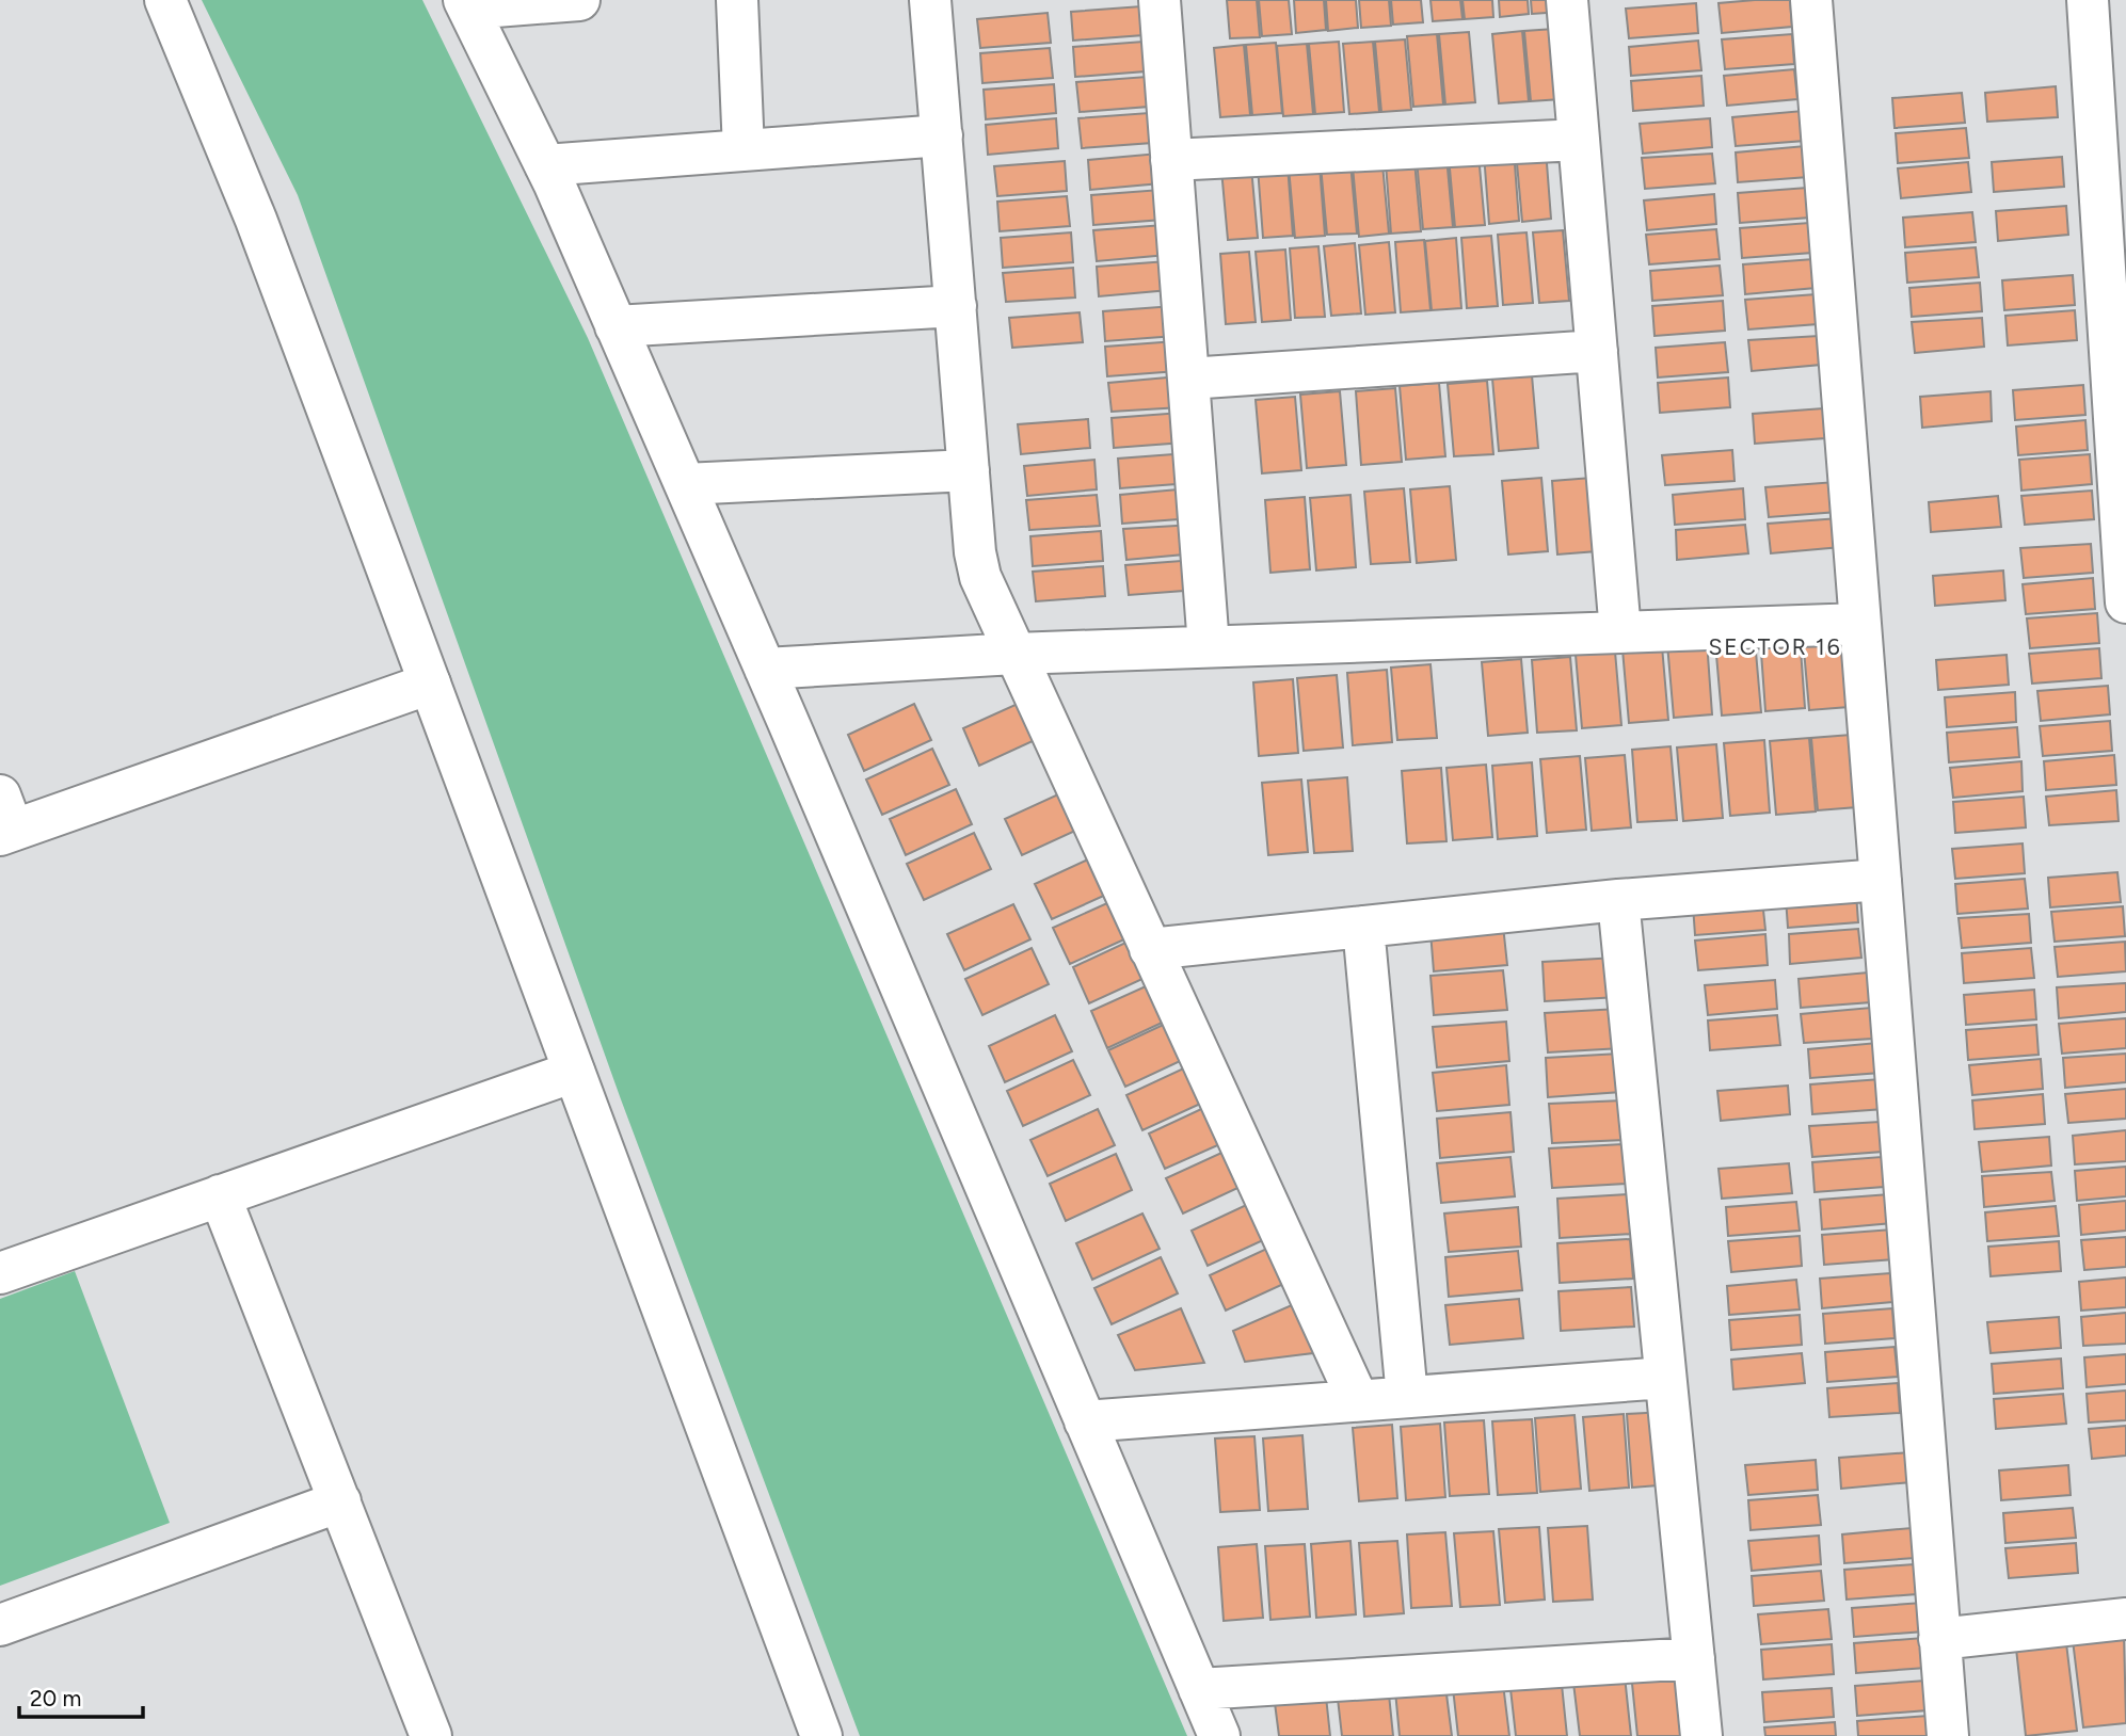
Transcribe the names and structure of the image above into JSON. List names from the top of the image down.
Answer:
{
  "districts": ["SECTOR 16"],
  "scale_bar": "20 m"
}
